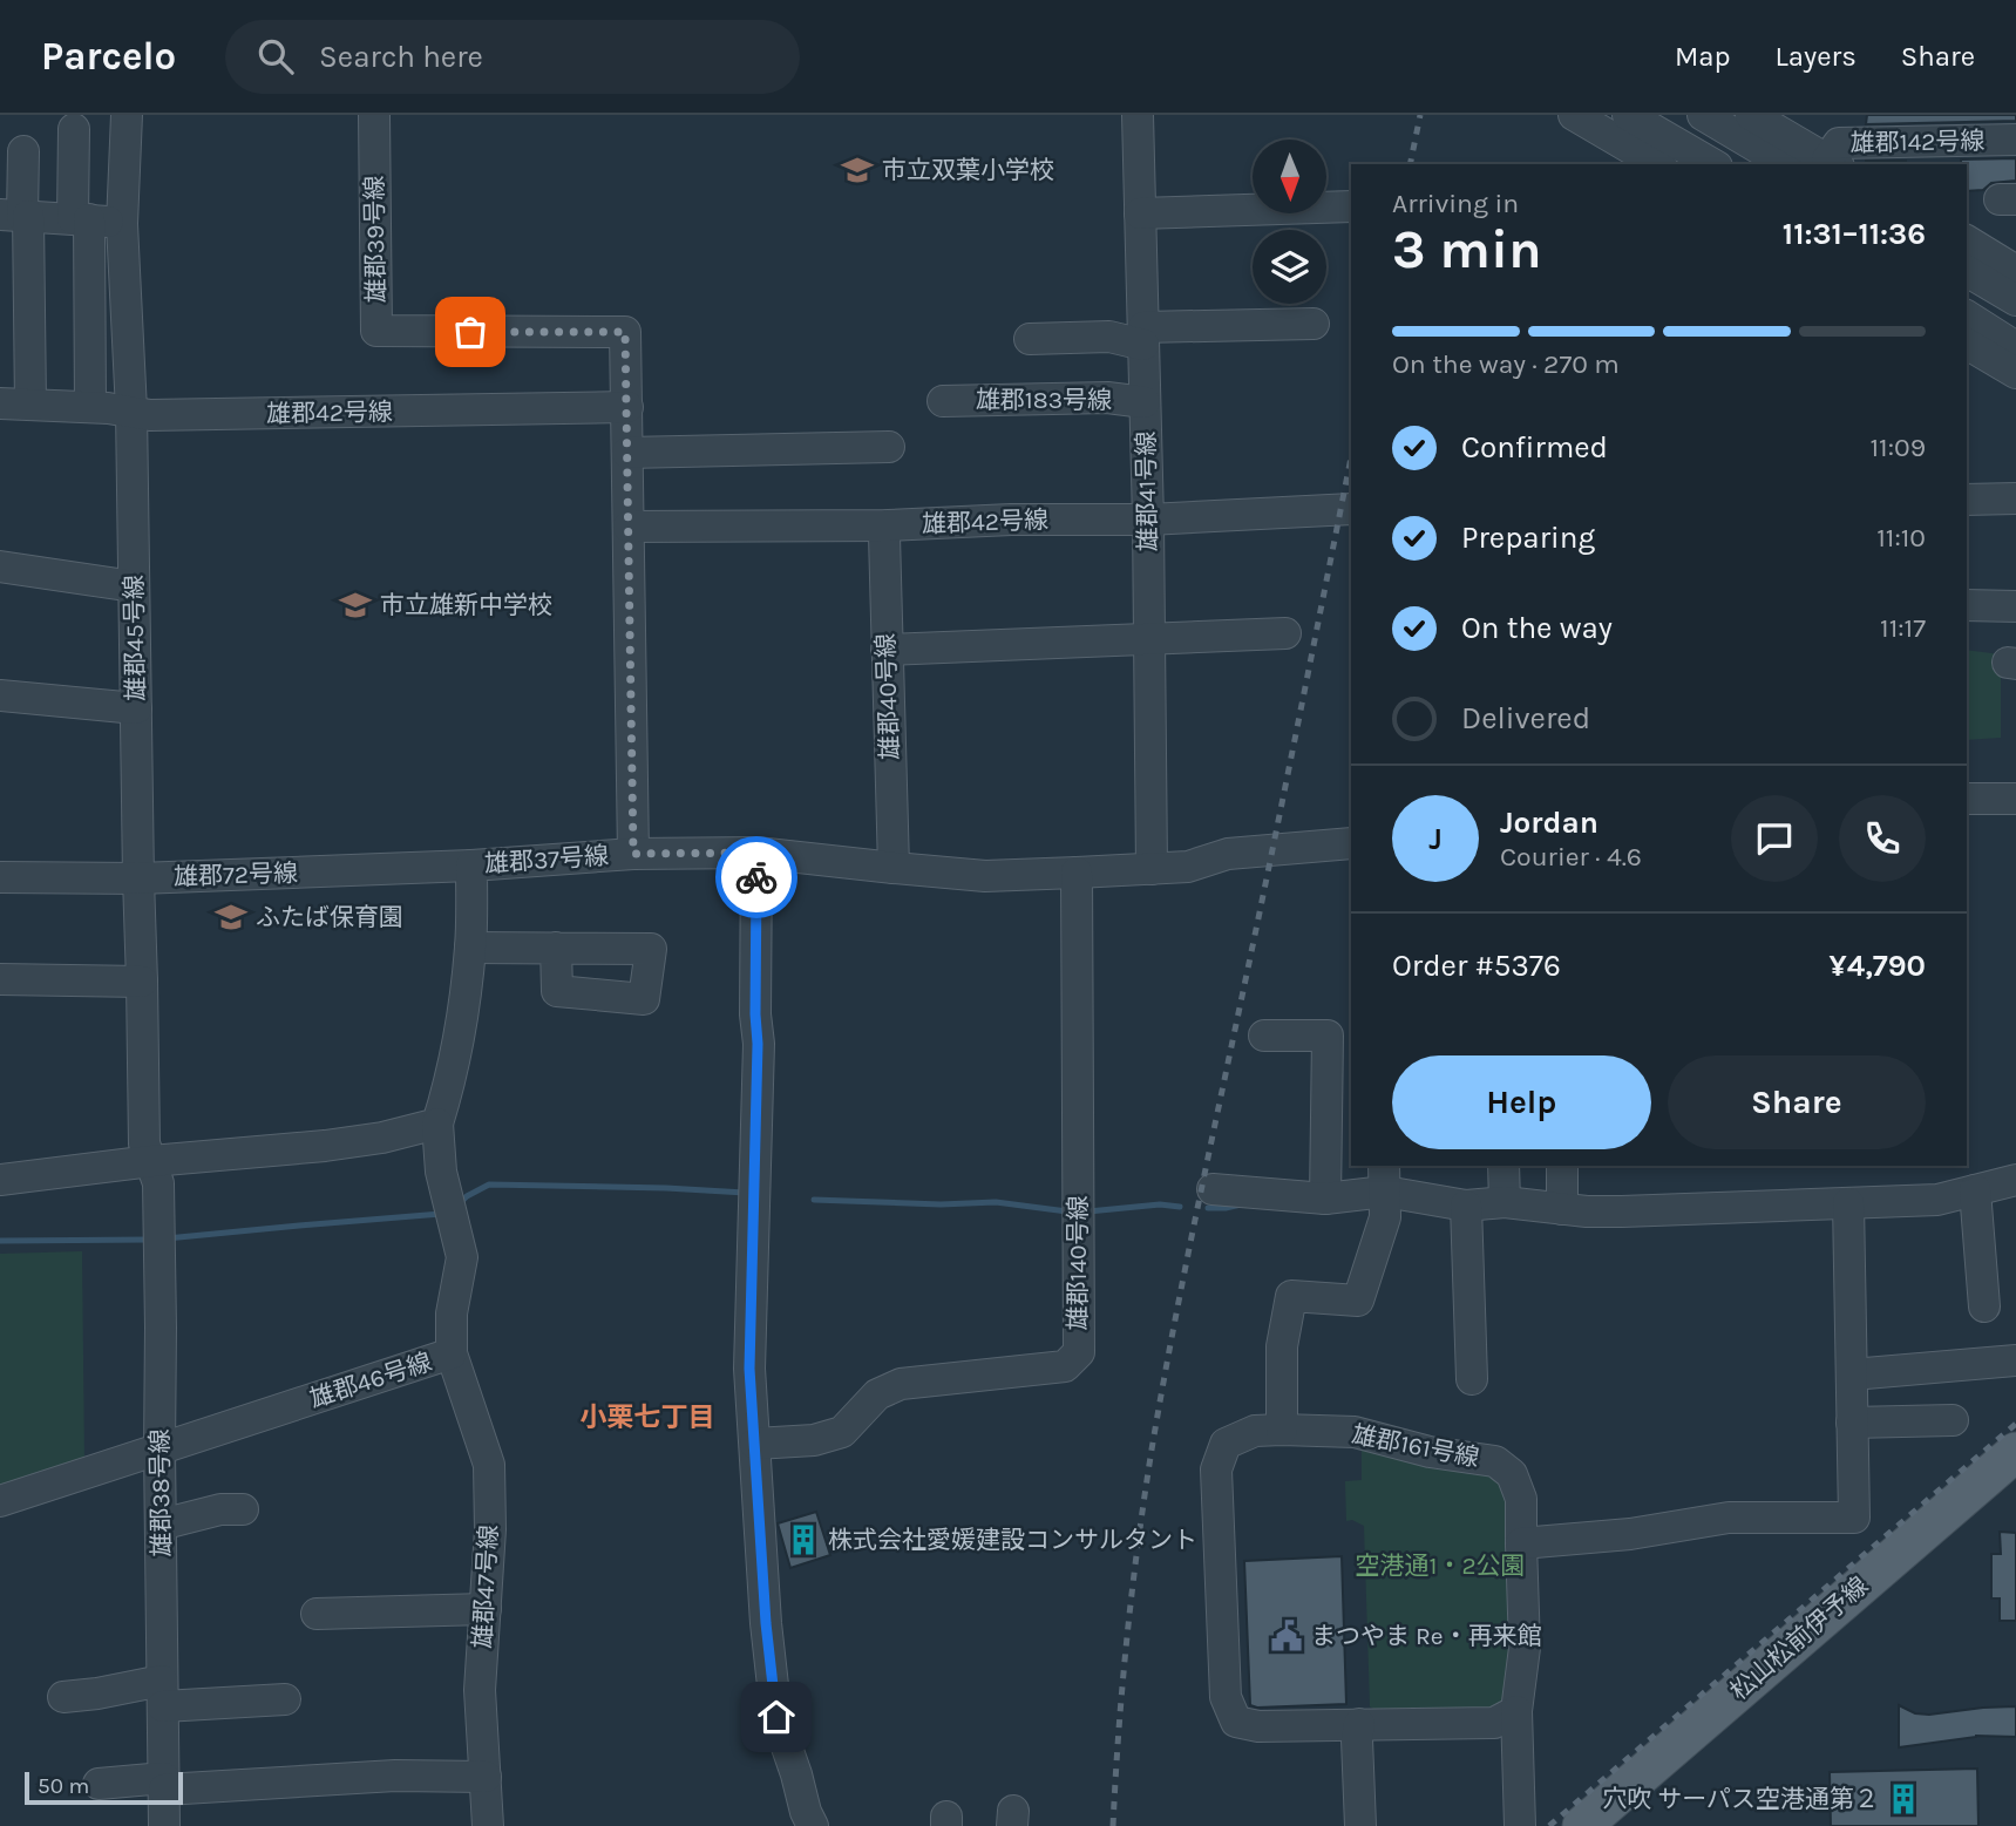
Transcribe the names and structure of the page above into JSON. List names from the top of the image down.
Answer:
{
  "streets": {
    "main road": ["松山松前伊予線"],
    "street": [
      "雄郡142号線",
      "雄郡39号線",
      "雄郡183号線",
      "雄郡42号線",
      "雄郡41号線",
      "雄郡45号線",
      "雄郡40号線",
      "雄郡37号線",
      "雄郡72号線",
      "雄郡140号線",
      "雄郡46号線",
      "雄郡161号線",
      "雄郡38号線",
      "雄郡47号線"
    ]
  },
  "crossings": [
    ["雄郡39号線", "雄郡42号線"],
    ["雄郡39号線", "雄郡37号線"],
    ["雄郡183号線", "雄郡41号線"],
    ["雄郡42号線", "雄郡41号線"],
    ["雄郡42号線", "雄郡45号線"],
    ["雄郡42号線", "雄郡40号線"],
    ["雄郡41号線", "雄郡37号線"],
    ["雄郡45号線", "雄郡72号線"],
    ["雄郡45号線", "雄郡38号線"],
    ["雄郡40号線", "雄郡37号線"],
    ["雄郡37号線", "雄郡72号線"],
    ["雄郡37号線", "雄郡140号線"],
    ["雄郡37号線", "雄郡46号線"],
    ["雄郡46号線", "雄郡38号線"],
    ["雄郡46号線", "雄郡47号線"]
  ],
  "districts": ["小栗七丁目"],
  "parks": ["空港通1・2公園"],
  "places": {
    "school or university": ["市立双葉小学校", "市立雄新中学校", "ふたば保育園"],
    "building": ["株式会社愛媛建設コンサルタント", "穴吹 サーパス空港通第２"],
    "public building": ["まつやま Re・再来館"]
  },
  "scale_bar": "50 m",
  "north": "bottom",
  "page": {
    "header": "Parcelo",
    "search": "Search here",
    "nav": ["Map", "Layers", "Share"],
    "heading": ["3 min", "Arriving in", "11:31–11:36"],
    "panel": [
      "Jordan",
      "Courier · 4.6",
      "Order #5376",
      "¥4,790"
    ],
    "bar": "On the way · 270 m",
    "list": [
      ["Confirmed", "11:09"],
      ["Preparing", "11:10"],
      ["On the way", "11:17"],
      "Delivered"
    ],
    "round": "J",
    "buttons": ["Help", "Share"],
    "scale": "50 m"
  }
}
